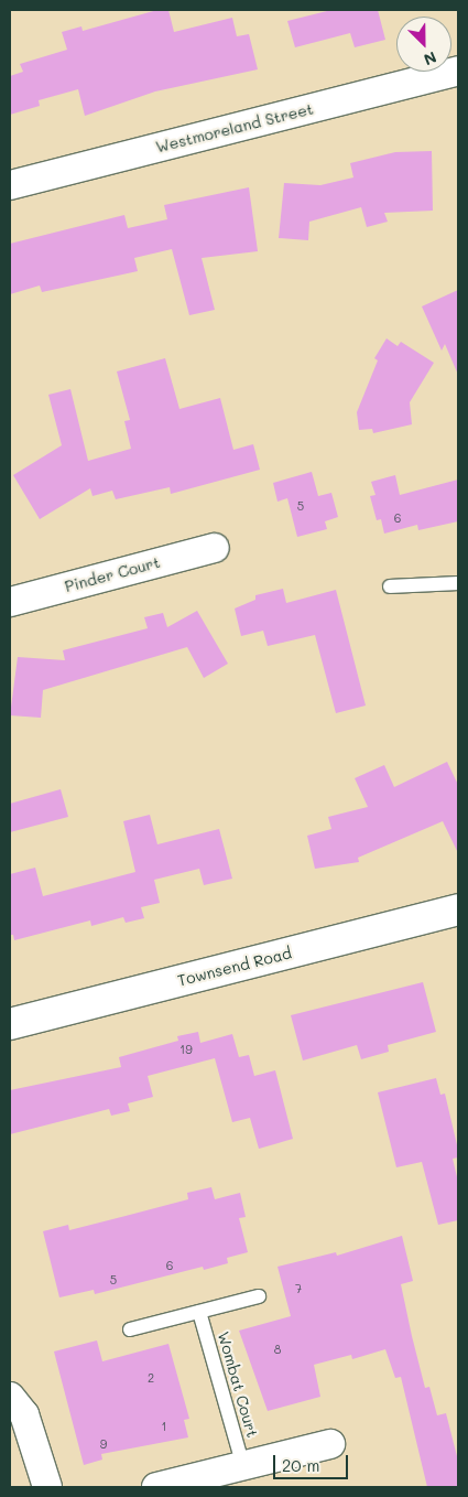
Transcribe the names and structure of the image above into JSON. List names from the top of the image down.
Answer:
{
  "streets": {
    "main road": ["Townsend Road"],
    "street": ["Westmoreland Street", "Pinder Court"],
    "lane": ["Wombat Court"]
  },
  "house_numbers": [
    "5",
    "6",
    "19",
    "6",
    "5",
    "7",
    "8",
    "2",
    "1",
    "9"
  ],
  "scale_bar": "20 m",
  "north": "bottom right"
}
